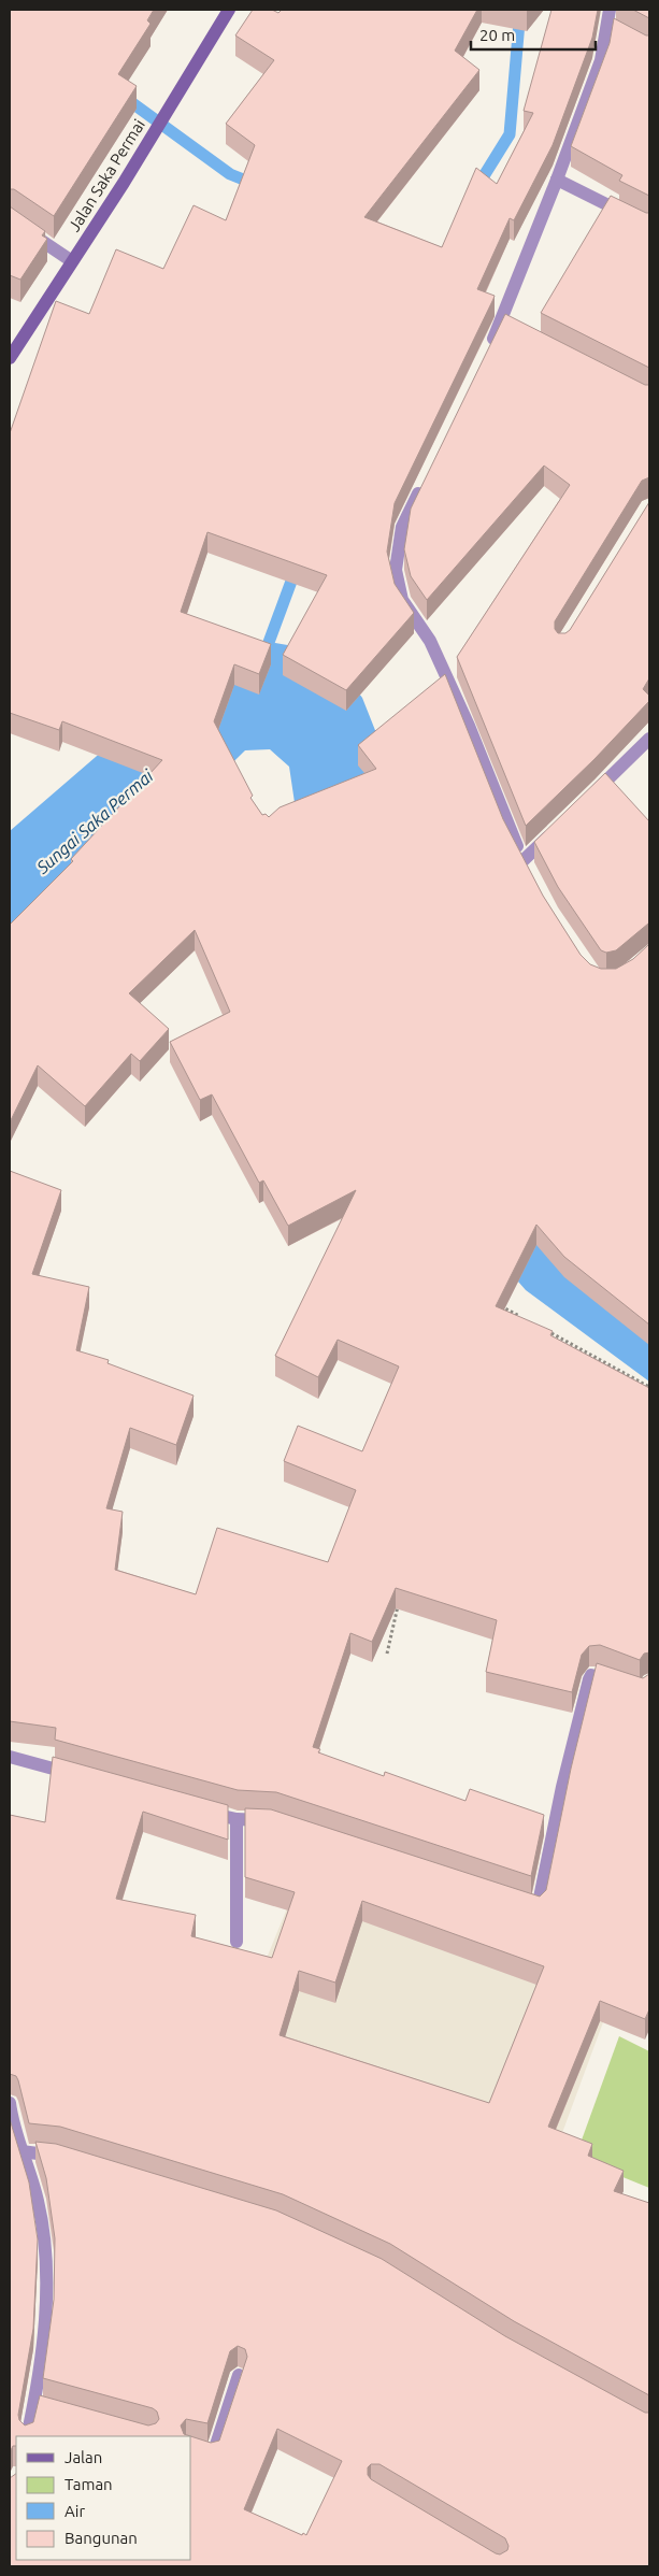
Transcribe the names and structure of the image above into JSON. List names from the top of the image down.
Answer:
{
  "streets": {
    "street": ["Jalan Saka Permai"]
  },
  "water": ["Sungai Saka Permai"],
  "legend": [
    "Jalan",
    "Taman",
    "Air",
    "Bangunan"
  ],
  "scale_bar": "20 m"
}
